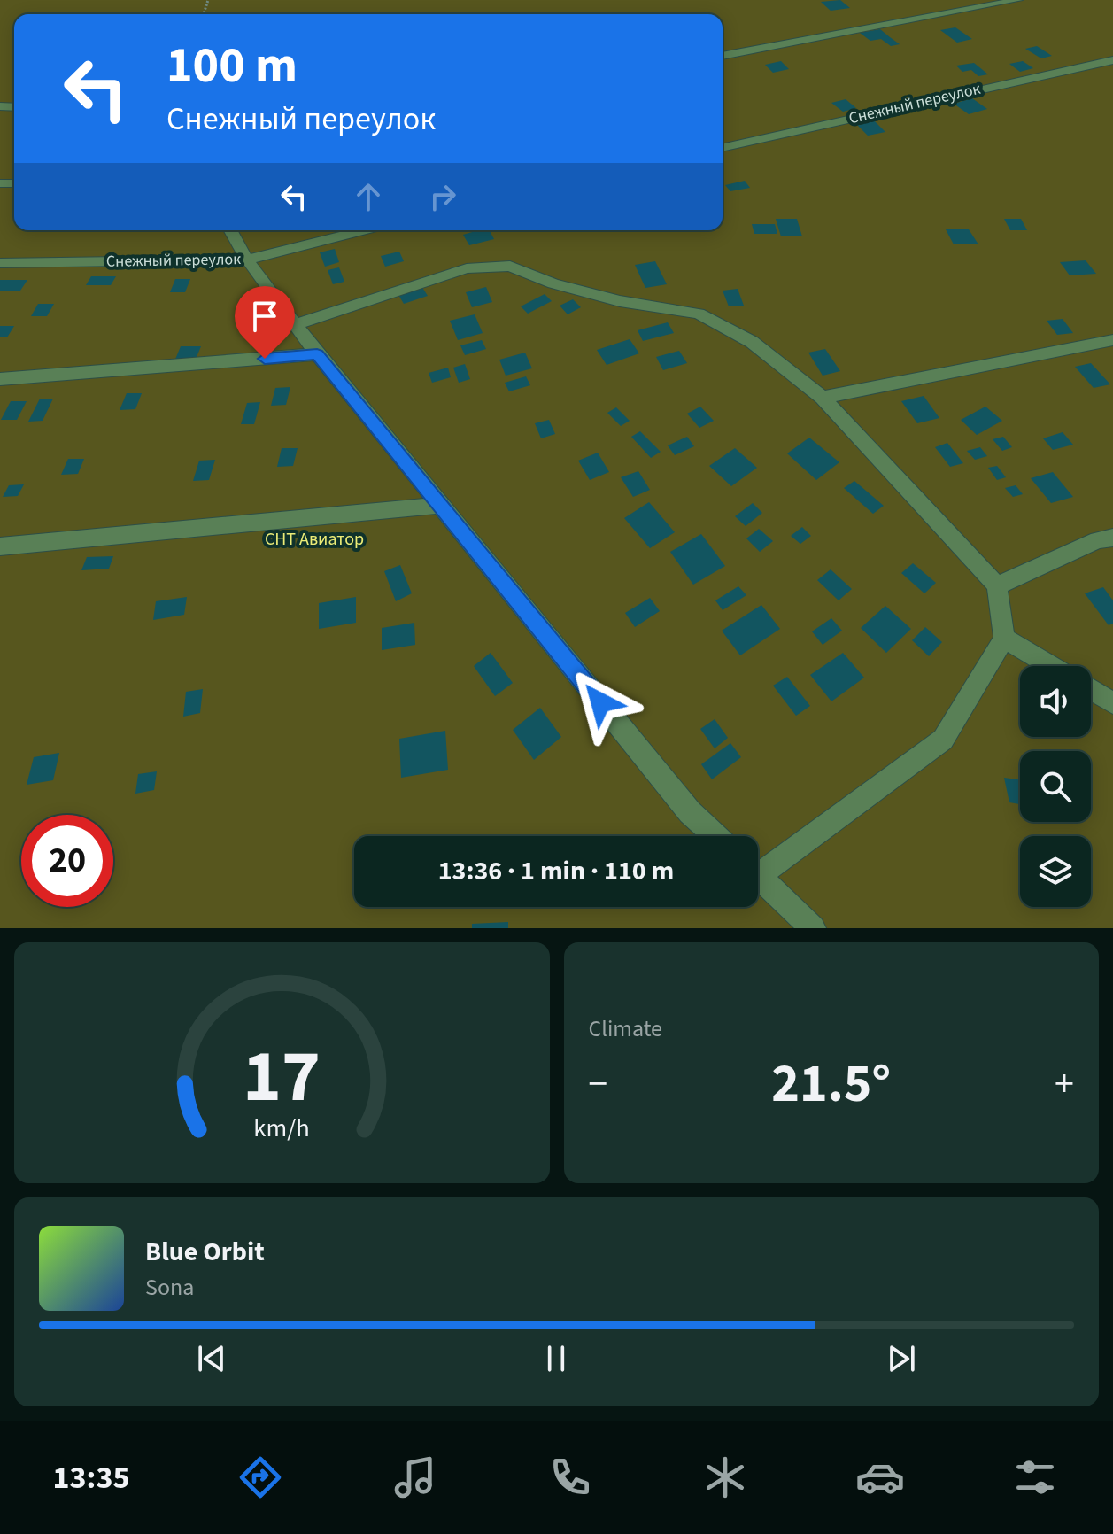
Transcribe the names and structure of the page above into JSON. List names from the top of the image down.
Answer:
{
  "streets": {
    "lane": ["Снежный переулок"]
  },
  "parks": ["СНТ Авиатор"],
  "page": {
    "turn": ["100 m", "Снежный переулок"],
    "limit": "20",
    "trip": "13:36 · 1 min · 110 m",
    "tile": "Climate",
    "heat": ["−", "21.5°", "+"],
    "song": ["Blue Orbit", "Sona"],
    "tabs": "13:35",
    "gauge": ["17", "km/h"]
  }
}
